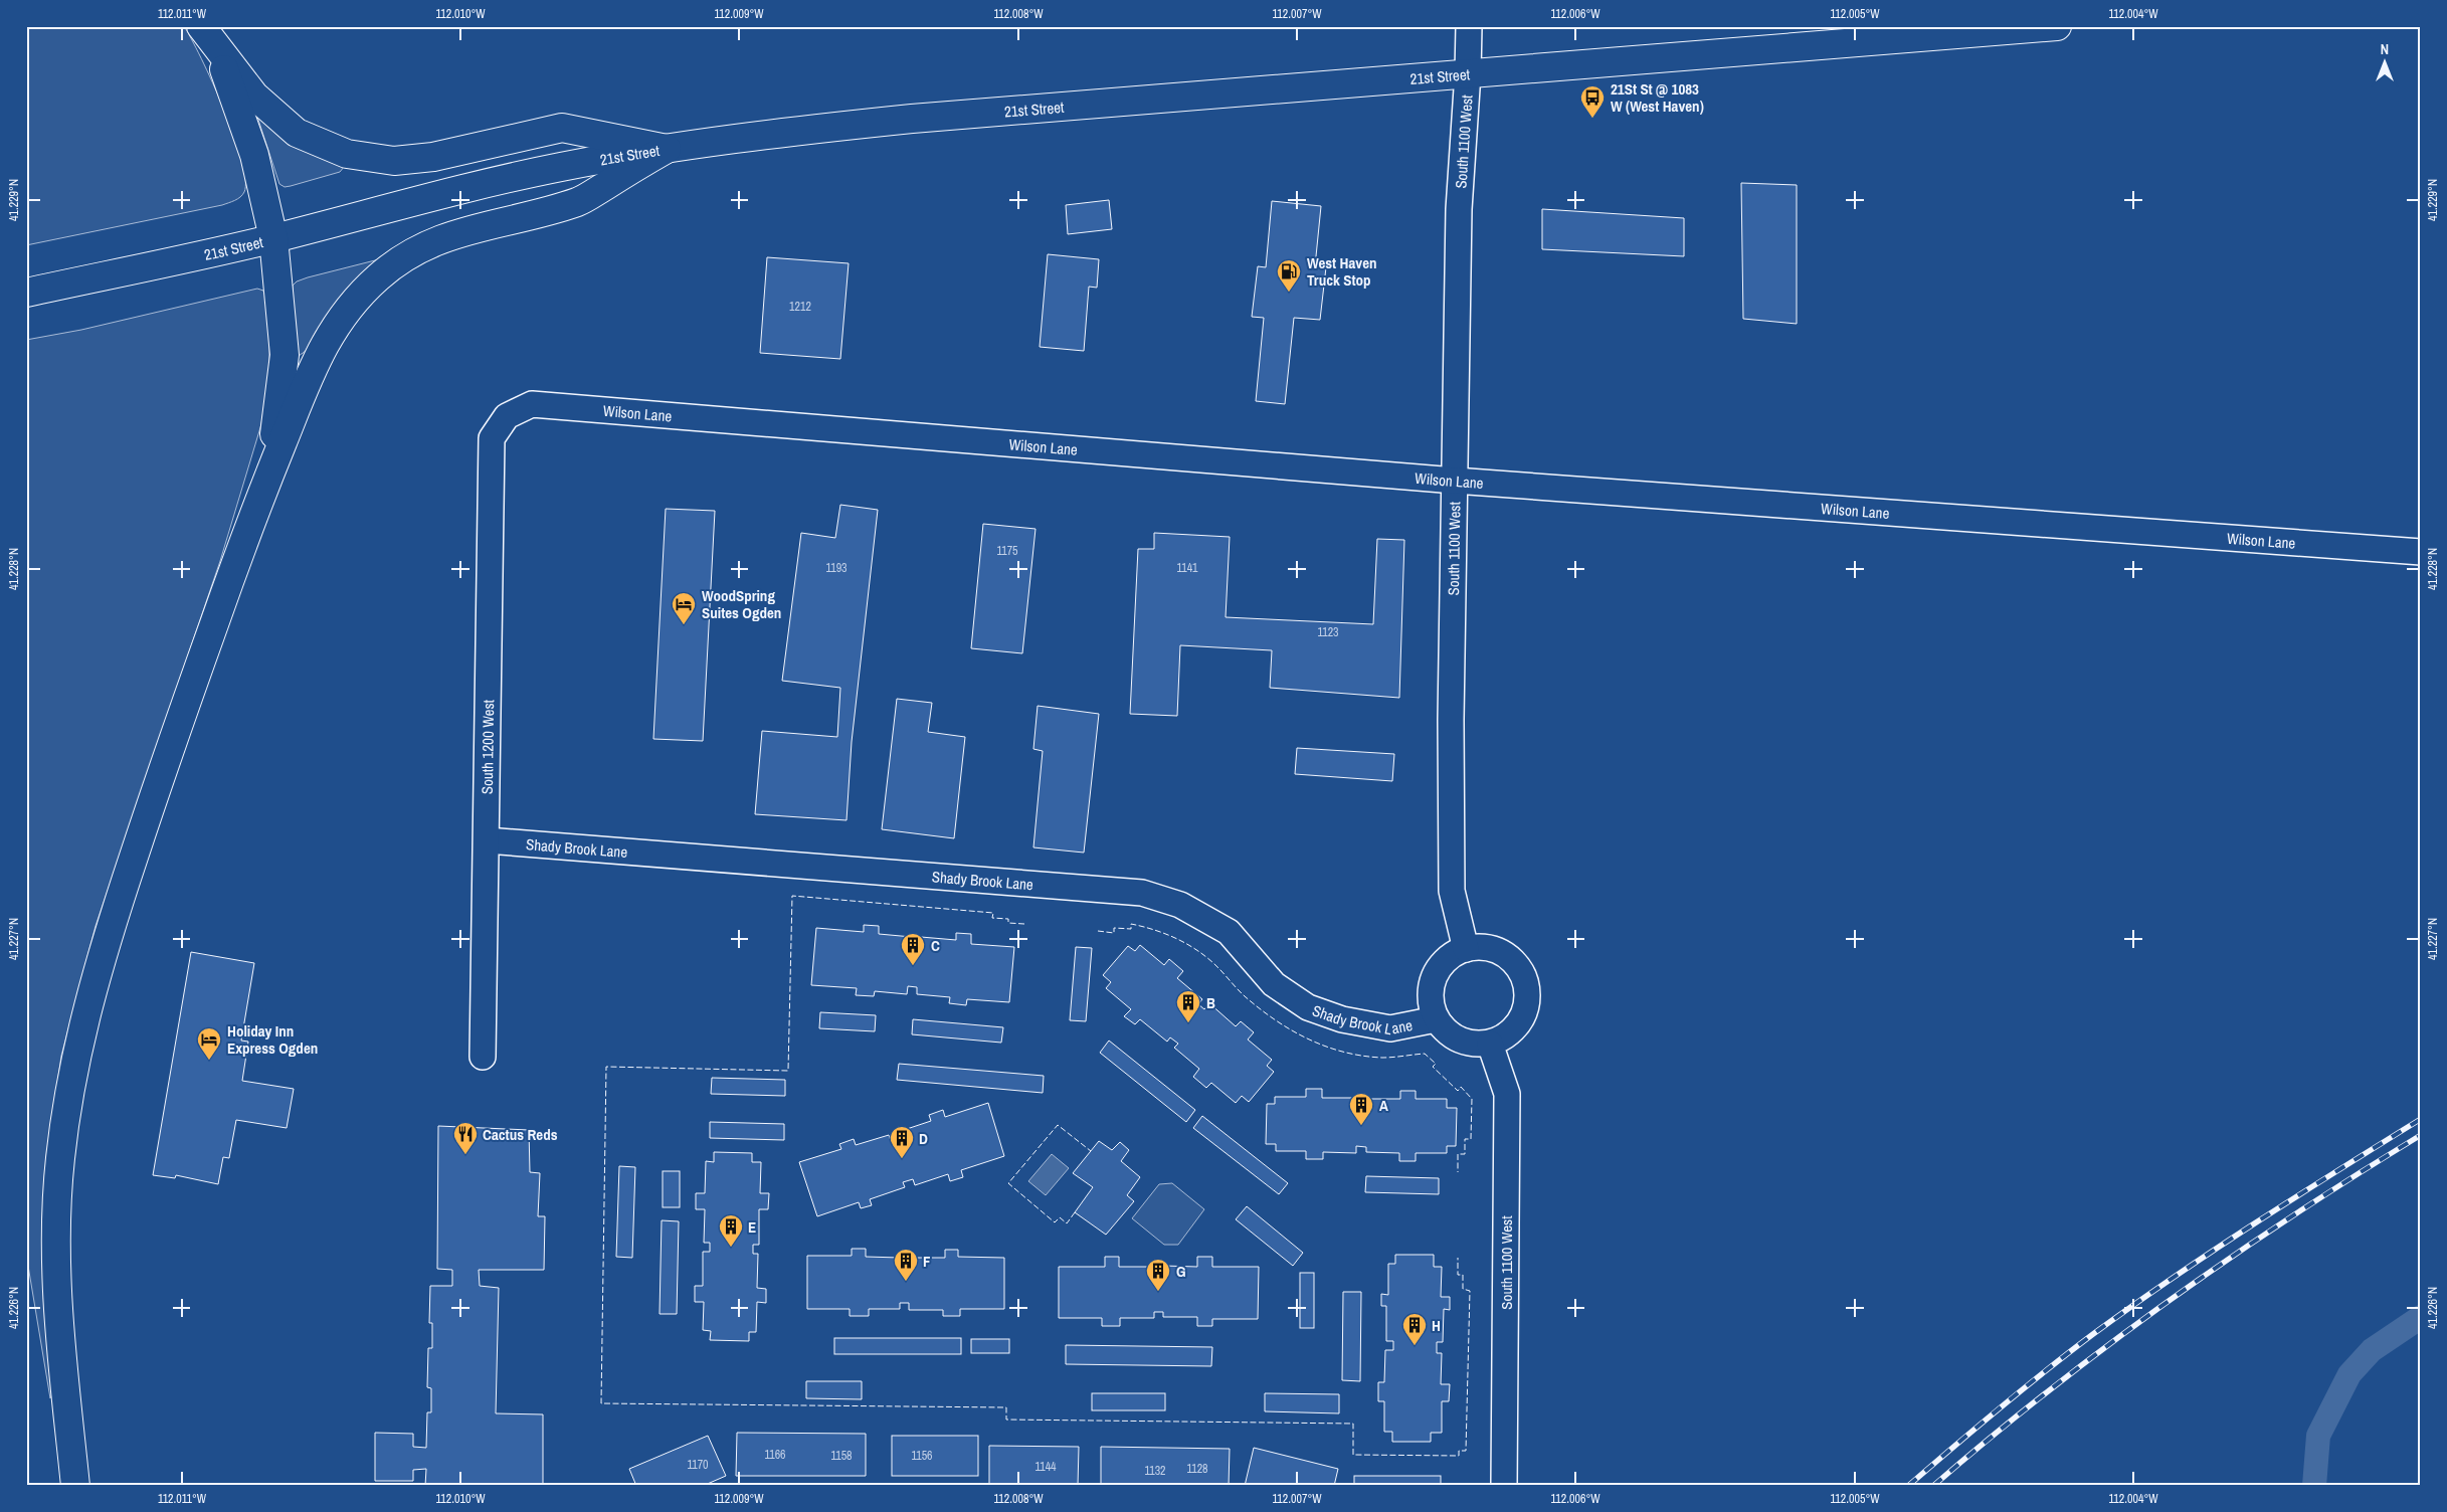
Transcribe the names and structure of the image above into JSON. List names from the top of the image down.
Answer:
{
  "streets": {
    "main road": ["21st Street"],
    "street": [
      "South 1100 West",
      "Wilson Lane",
      "South 1200 West",
      "Shady Brook Lane"
    ]
  },
  "crossings": [
    ["21st Street", "South 1100 West"],
    ["South 1100 West", "Wilson Lane"],
    ["South 1100 West", "Shady Brook Lane"],
    ["Wilson Lane", "South 1200 West"],
    ["South 1200 West", "Shady Brook Lane"]
  ],
  "places": {
    "bus stop": ["21St St @ 1083 W (West Haven)"],
    "fuel station": ["West Haven Truck Stop"],
    "hotel": ["WoodSpring Suites Ogden", "Holiday Inn Express Ogden"],
    "building": [
      "C",
      "B",
      "A",
      "D",
      "E",
      "F",
      "G",
      "H"
    ],
    "restaurant": ["Cactus Reds"]
  },
  "house_numbers": [
    "1212",
    "1175",
    "1193",
    "1141",
    "1123",
    "1166",
    "1158",
    "1156",
    "1170",
    "1144",
    "1128",
    "1132"
  ],
  "north": "top",
  "coordinates": [
    "112.011°W",
    "112.010°W",
    "112.009°W",
    "112.008°W",
    "112.007°W",
    "112.006°W",
    "112.005°W",
    "112.004°W",
    "41.229°N",
    "41.228°N",
    "41.227°N",
    "41.226°N"
  ]
}
